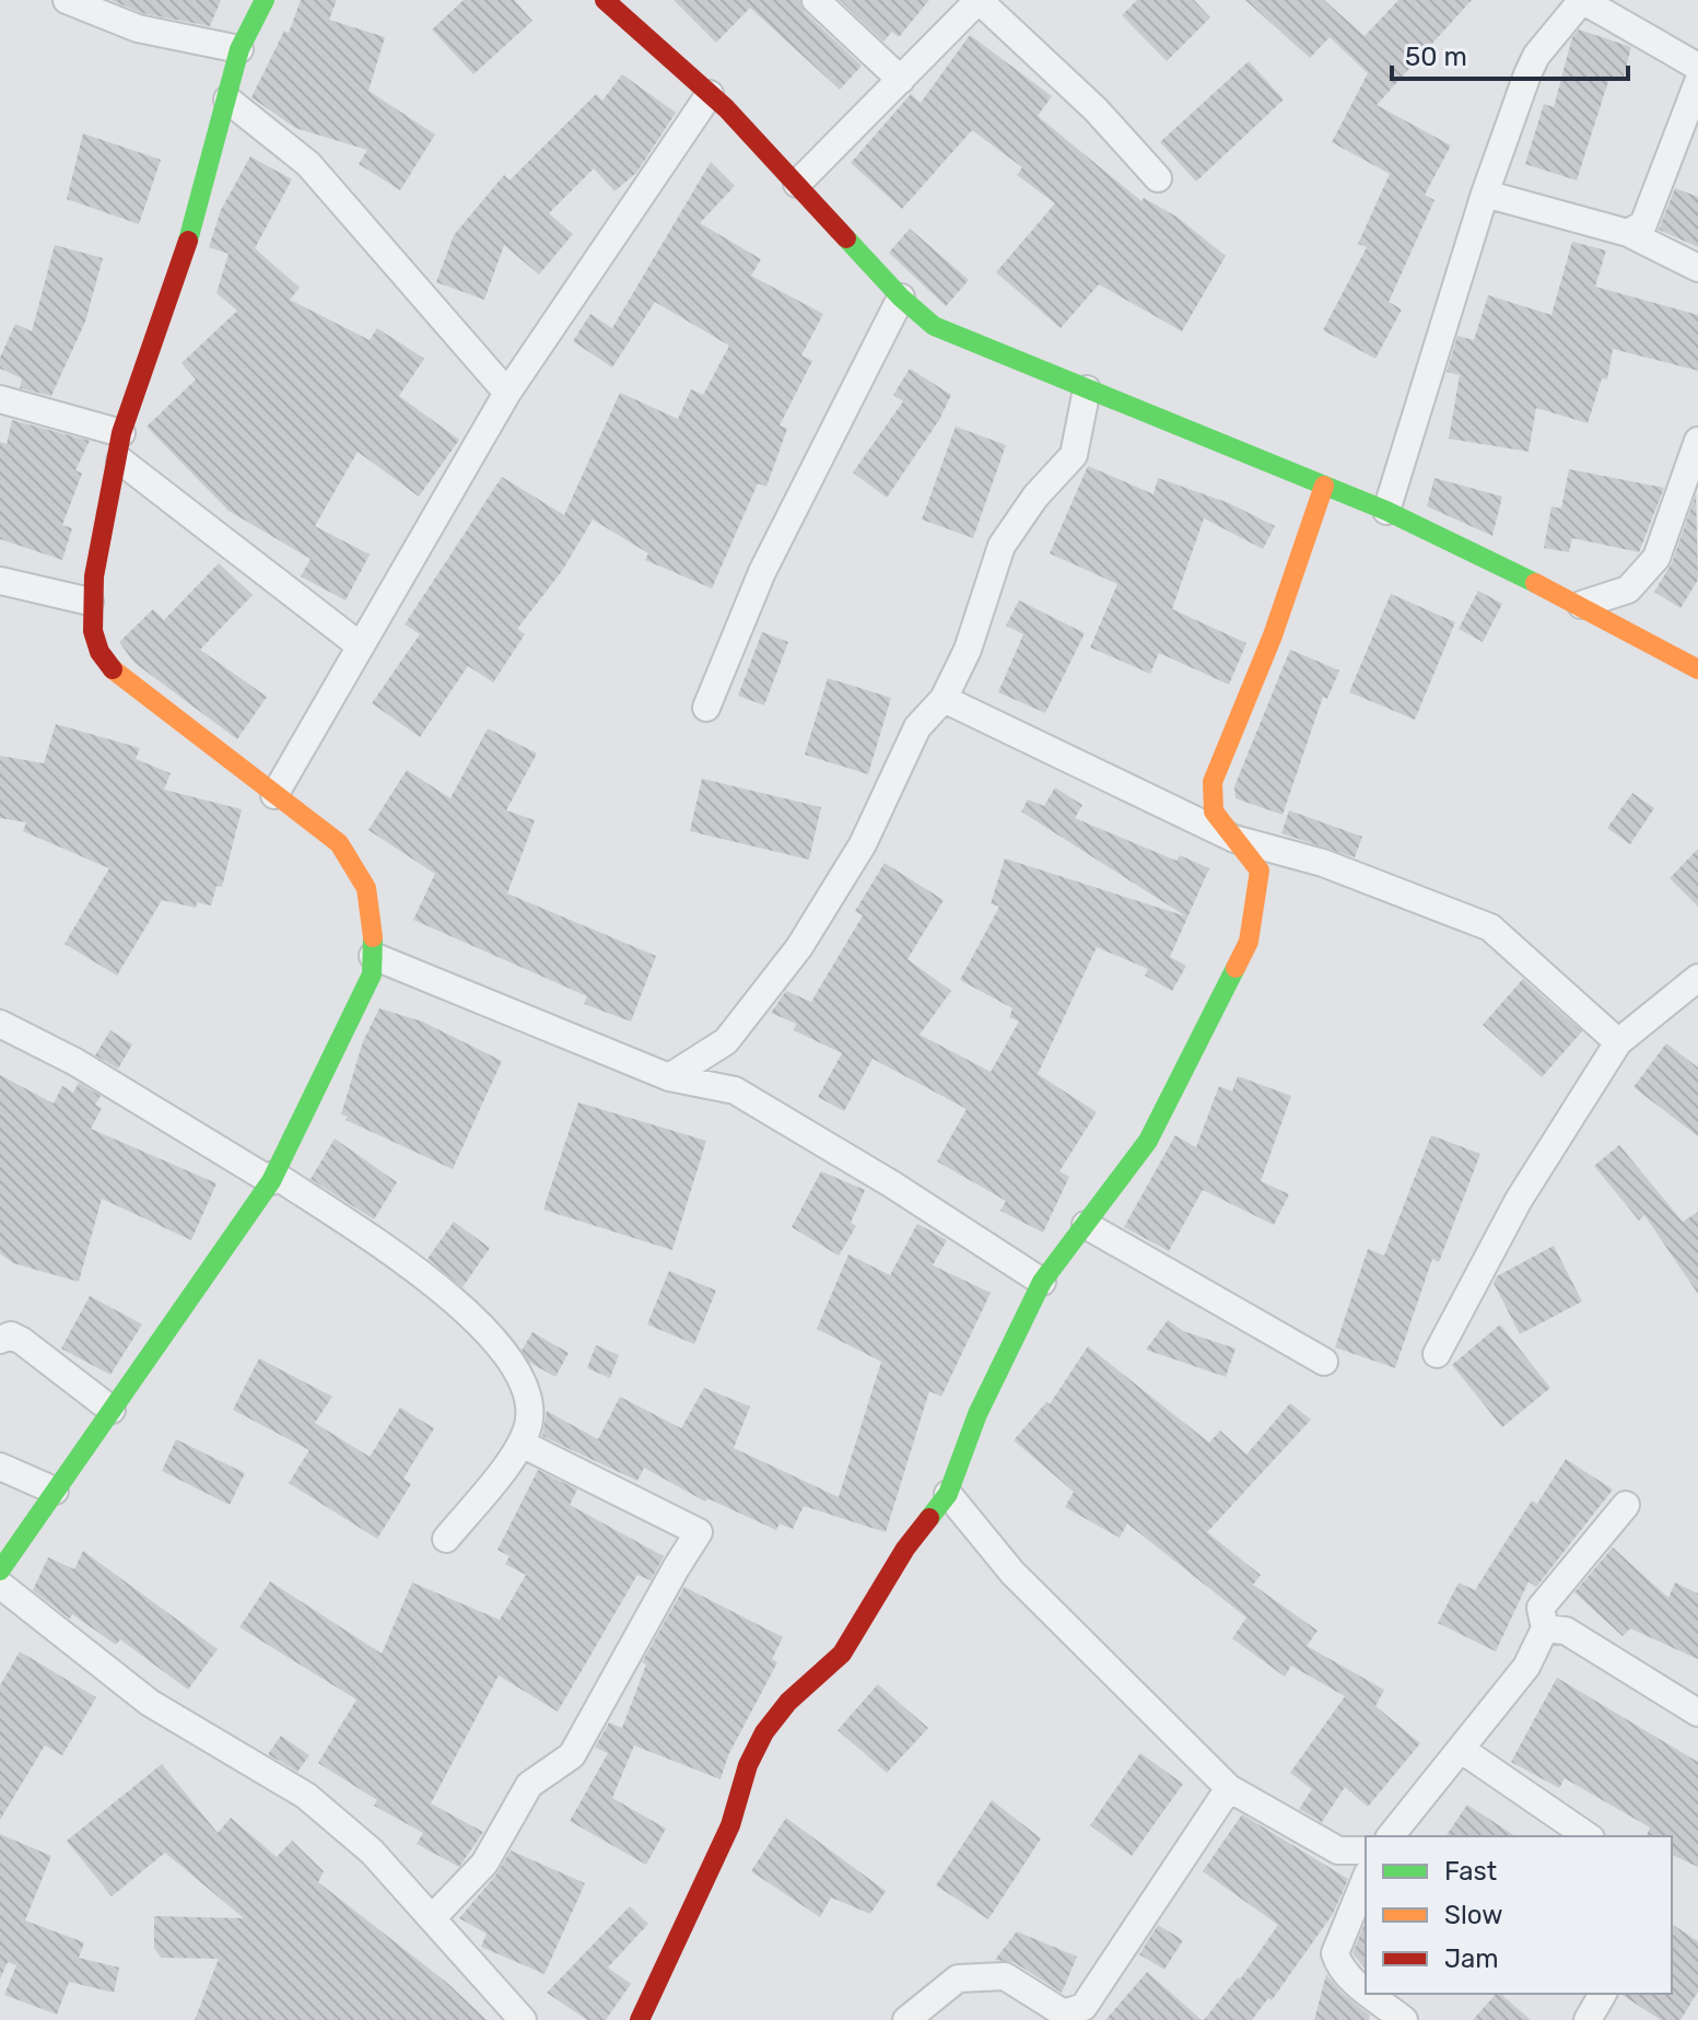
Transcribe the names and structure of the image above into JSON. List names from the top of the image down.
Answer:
{
  "legend": ["Fast", "Slow", "Jam"],
  "scale_bar": "50 m"
}
